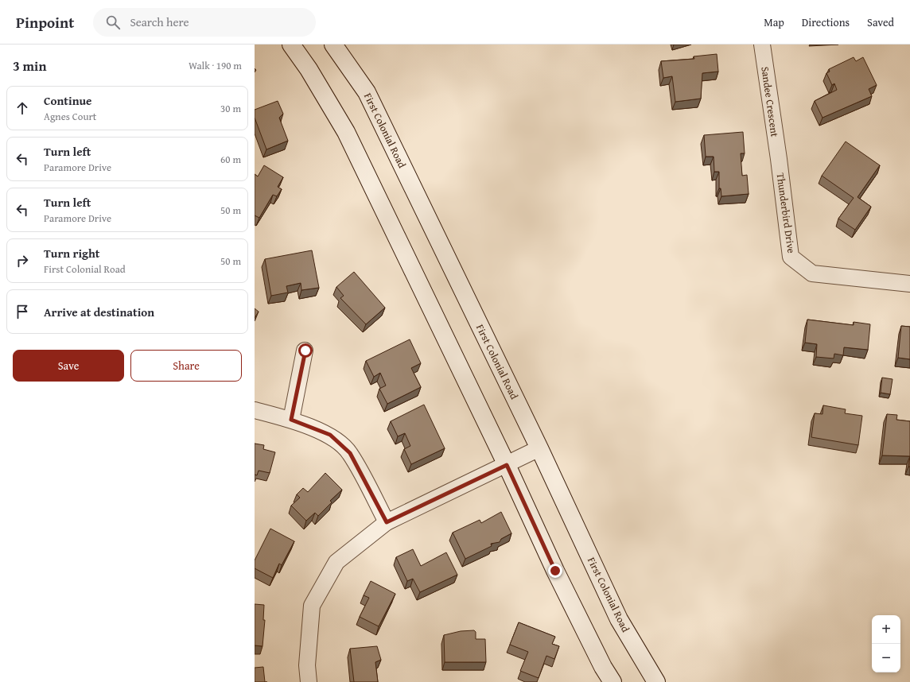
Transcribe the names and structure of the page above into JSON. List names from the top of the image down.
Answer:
{
  "streets": {
    "main road": ["First Colonial Road"],
    "street": ["Sandee Crescent", "Thunderbird Drive"]
  },
  "crossings": [
    ["Sandee Crescent", "Thunderbird Drive"]
  ],
  "page": {
    "header": "Pinpoint",
    "search": "Search here",
    "nav": ["Map", "Directions", "Saved"],
    "heading": ["3 min", "Walk · 190 m"],
    "list": [
      ["Continue", "Agnes Court", "30 m"],
      ["Turn left", "Paramore Drive", "60 m"],
      ["Turn left", "Paramore Drive", "50 m"],
      ["Turn right", "First Colonial Road", "50 m"],
      "Arrive at destination"
    ],
    "buttons": ["Save", "Share"],
    "map_buttons": ["+", "−"]
  }
}
